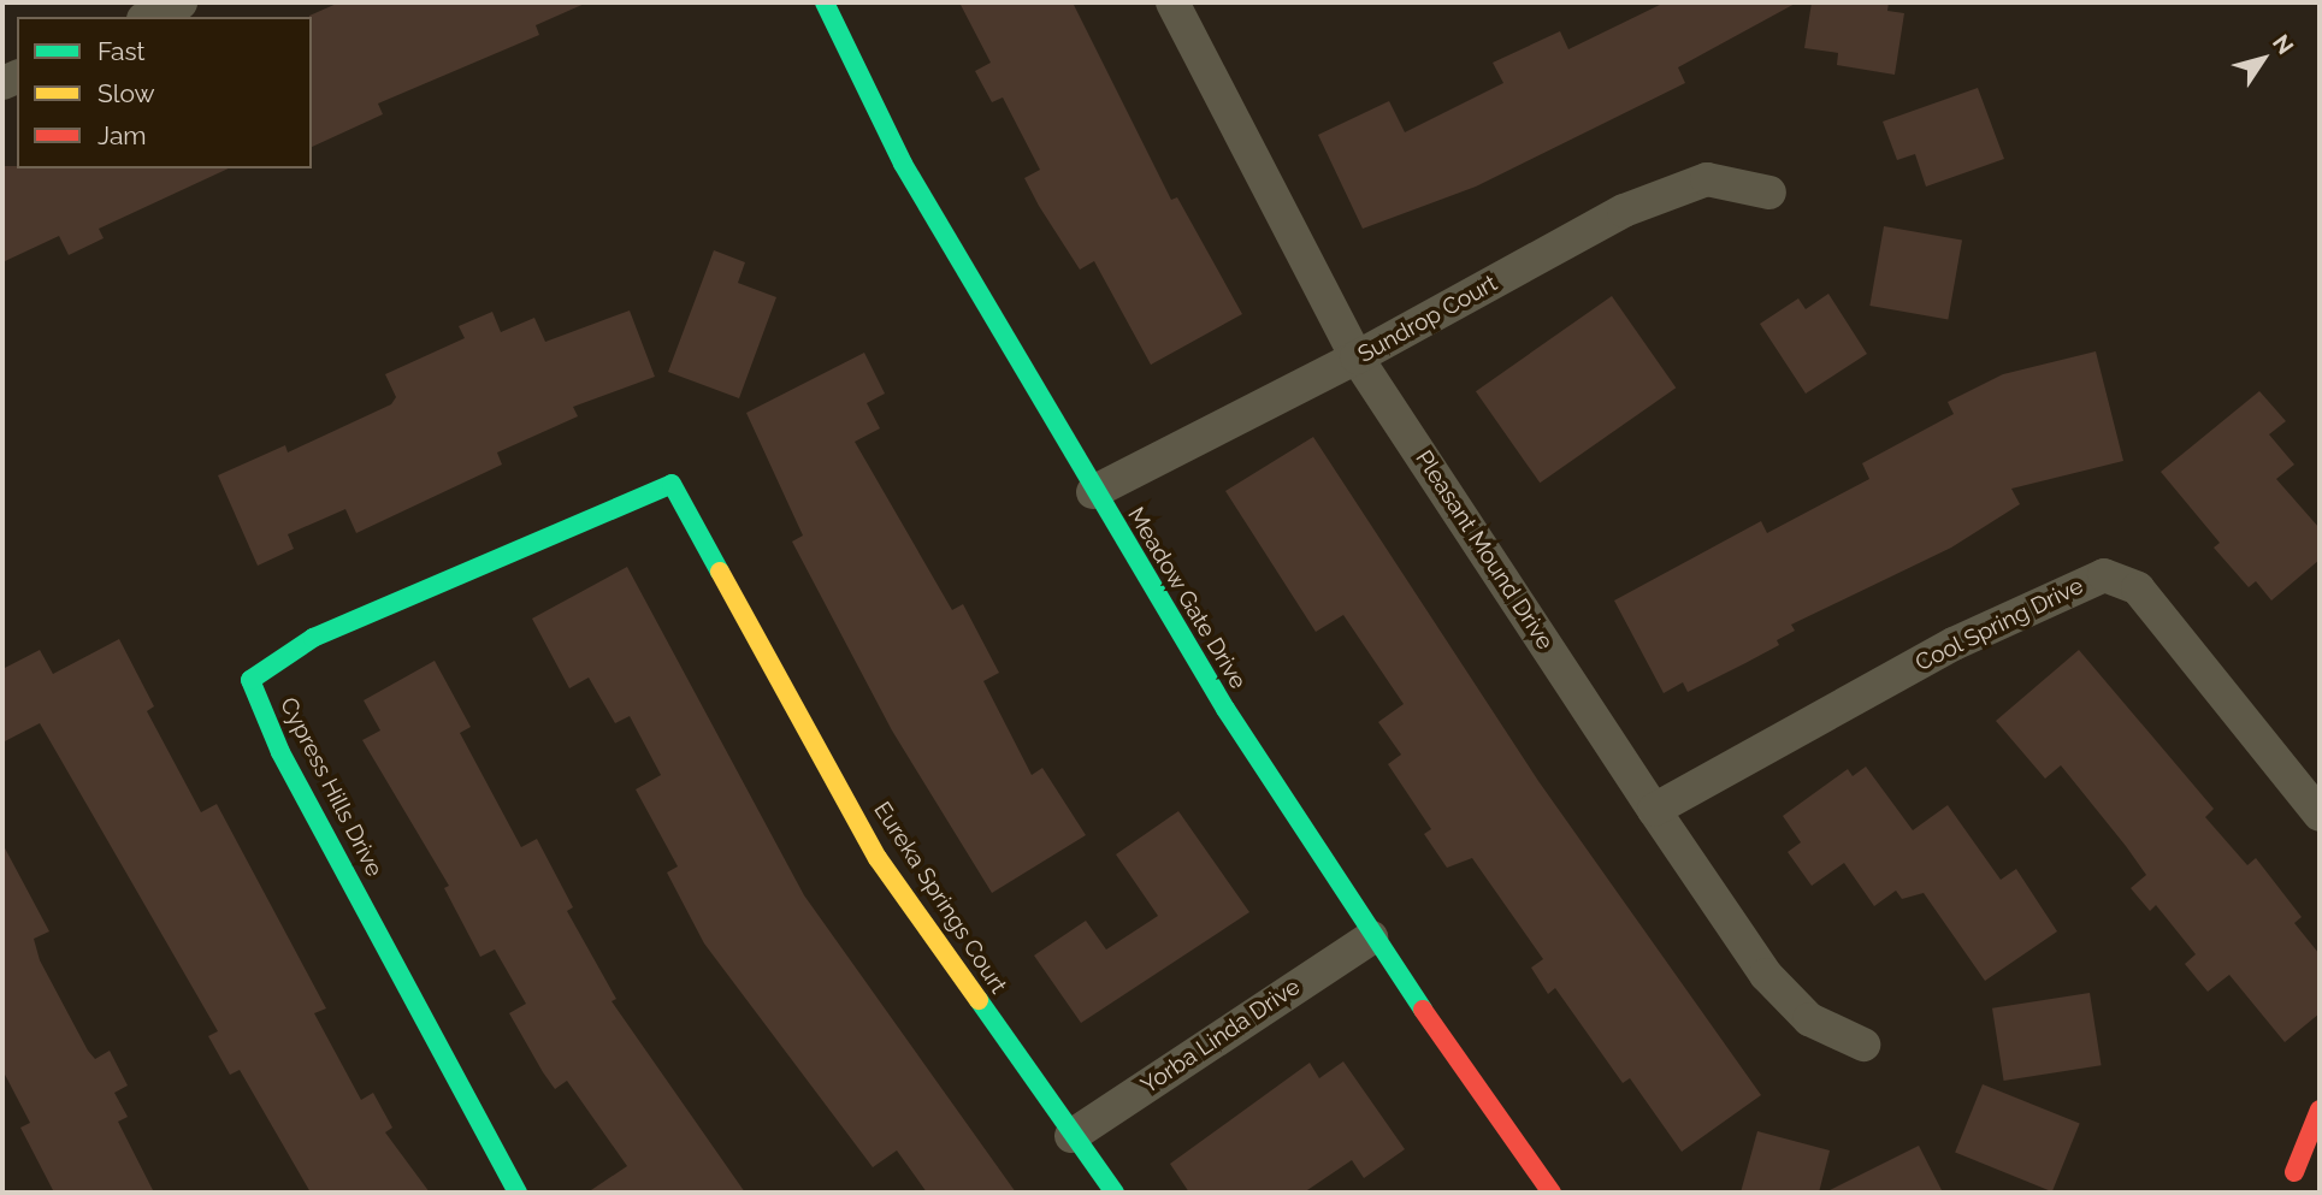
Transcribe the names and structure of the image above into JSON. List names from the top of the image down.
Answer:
{
  "streets": {
    "street": [
      "Sundrop Court",
      "Pleasant Mound Drive",
      "Meadow Gate Drive",
      "Cool Spring Drive",
      "Cypress Hills Drive",
      "Eureka Springs Court",
      "Yorba Linda Drive"
    ]
  },
  "crossings": [
    ["Sundrop Court", "Pleasant Mound Drive"],
    ["Sundrop Court", "Meadow Gate Drive"],
    ["Pleasant Mound Drive", "Cool Spring Drive"],
    ["Meadow Gate Drive", "Yorba Linda Drive"],
    ["Cypress Hills Drive", "Eureka Springs Court"],
    ["Eureka Springs Court", "Yorba Linda Drive"]
  ],
  "legend": ["Fast", "Slow", "Jam"],
  "north": "top right"
}
